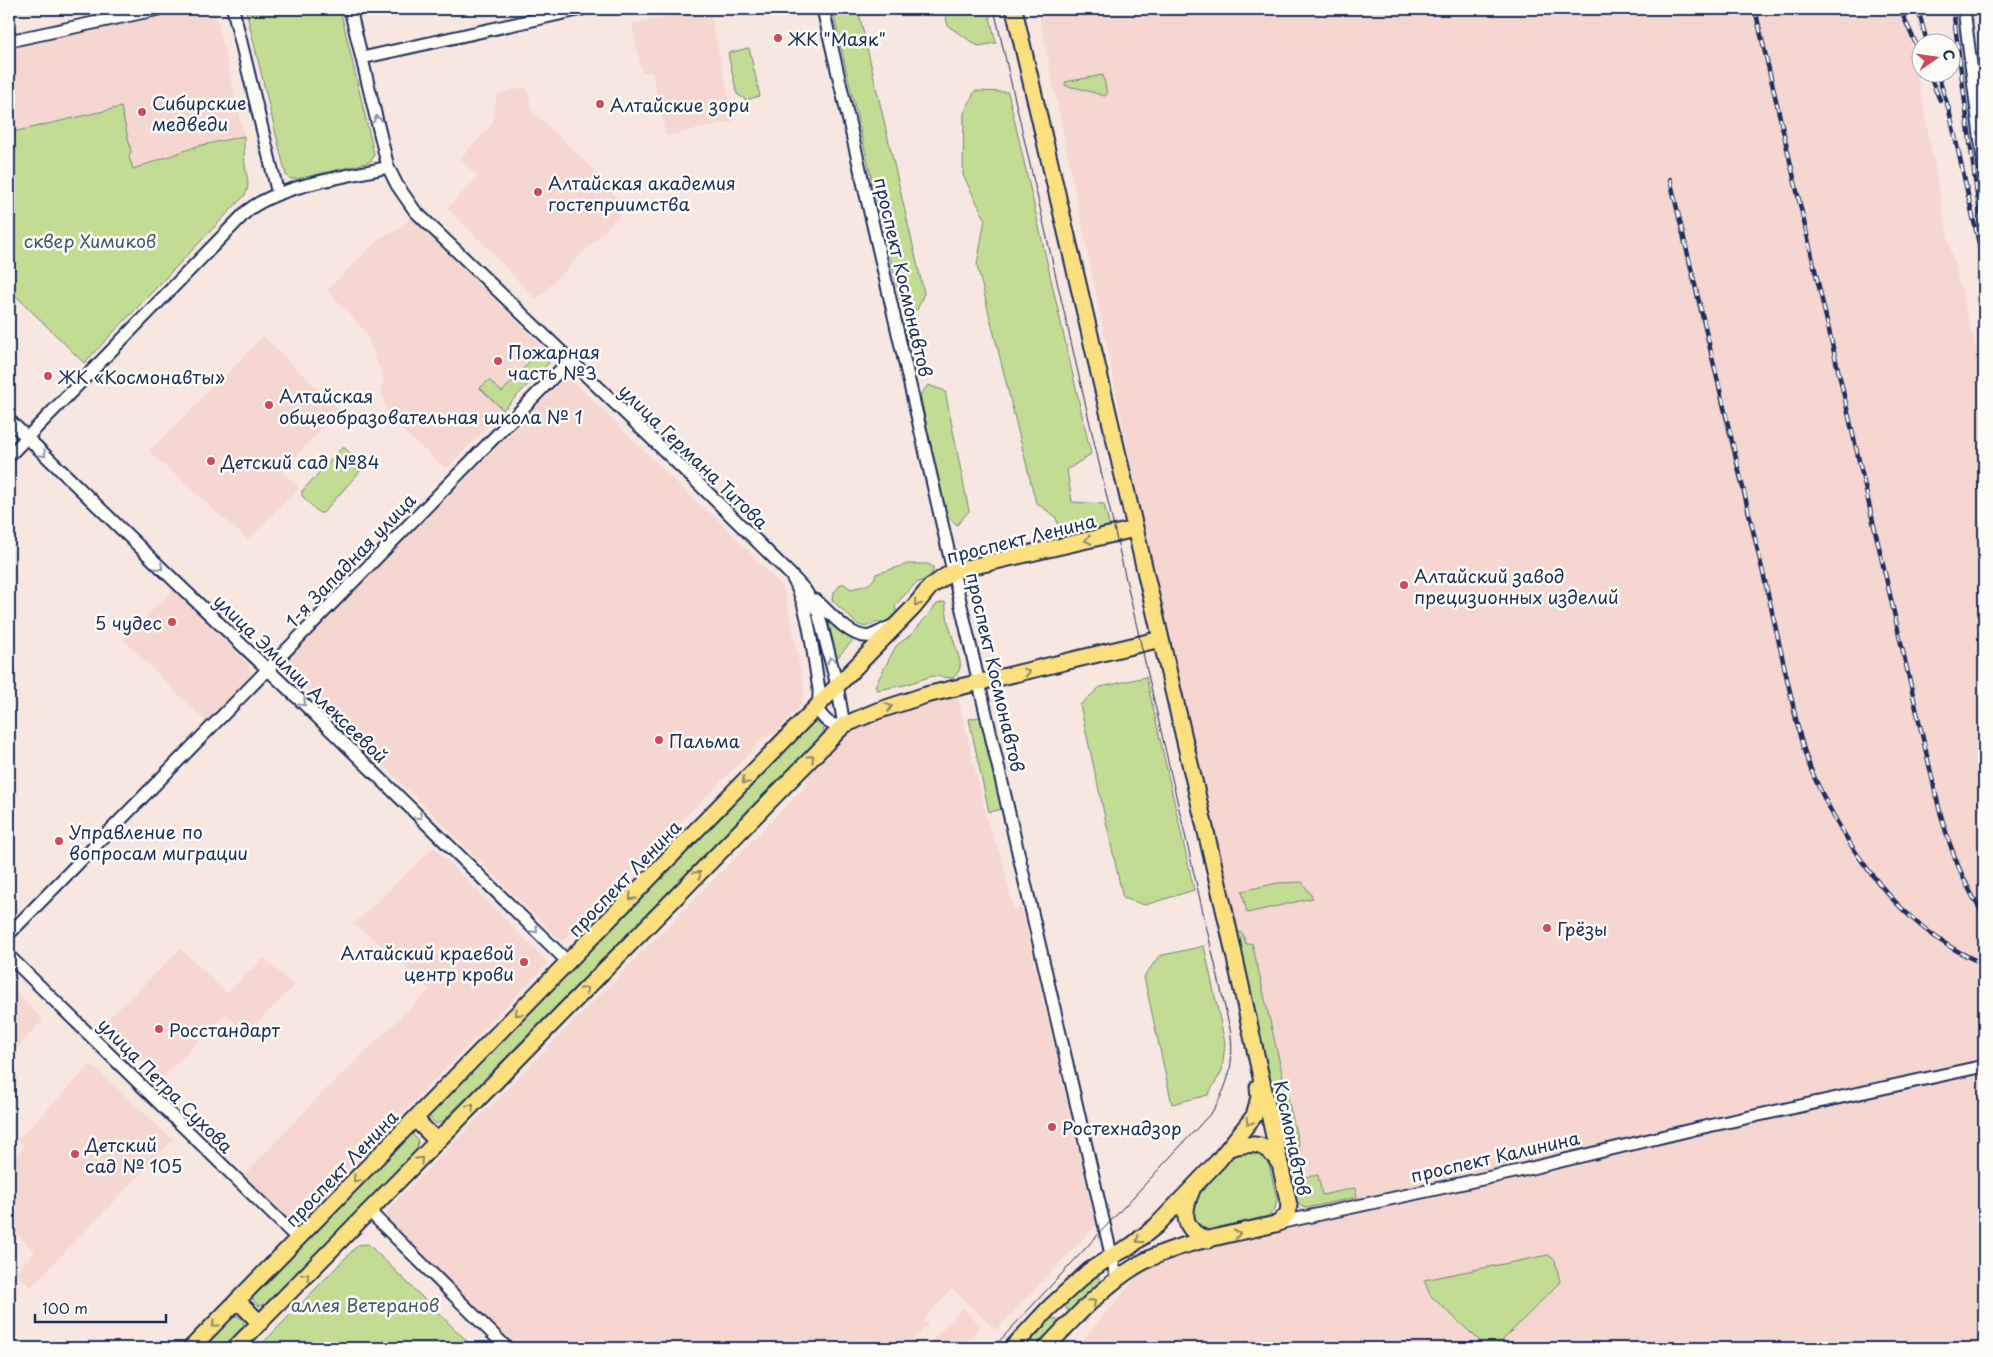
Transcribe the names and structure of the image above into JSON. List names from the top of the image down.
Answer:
{
  "streets": {
    "main road": ["проспект Ленина", "Космонавтов", "проспект Калинина"],
    "street": [
      "проспект Космонавтов",
      "улица Германа Титова",
      "1-я Западная улица",
      "улица Эмилии Алексеевой",
      "улица Петра Сухова"
    ]
  },
  "crossings": [
    ["проспект Космонавтов", "проспект Ленина"],
    ["проспект Космонавтов", "проспект Калинина"],
    ["улица Германа Титова", "1-я Западная улица"],
    ["проспект Ленина", "улица Эмилии Алексеевой"],
    ["проспект Ленина", "улица Петра Сухова"],
    ["1-я Западная улица", "улица Эмилии Алексеевой"],
    ["Космонавтов", "проспект Калинина"]
  ],
  "one_way": ["улица Эмилии Алексеевой"],
  "parks": ["сквер Химиков", "аллея Ветеранов"],
  "places": [
    "ЖК \"Маяк\"",
    "Алтайские зори",
    "Сибирские медведи",
    "Алтайская академия гостеприимства",
    "Пожарная часть №3",
    "ЖК «Космонавты»",
    "Алтайская общеобразовательная школа № 1",
    "Детский сад №84",
    "Алтайский завод прецизионных изделий",
    "5 чудес",
    "Пальма",
    "Управление по вопросам миграции",
    "Грёзы",
    "Алтайский краевой центр крови",
    "Росстандарт",
    "Ростехнадзор",
    "Детский сад № 105"
  ],
  "scale_bar": "100 m",
  "north": "right"
}
